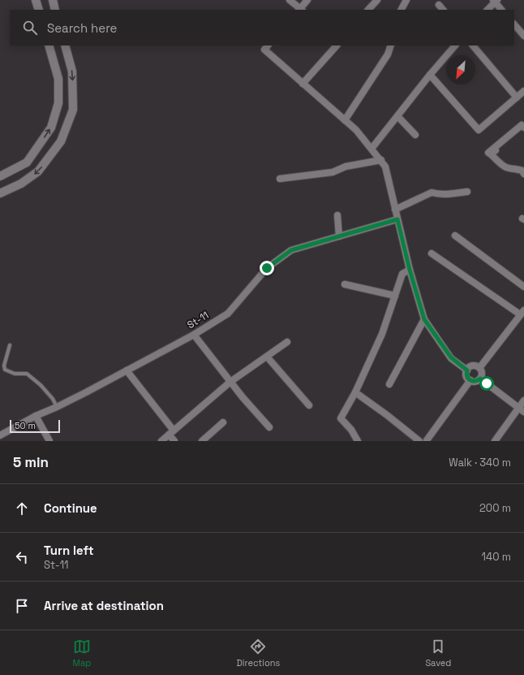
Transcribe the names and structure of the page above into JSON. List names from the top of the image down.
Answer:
{
  "streets": {
    "street": ["St-11"]
  },
  "scale_bar": "50 m",
  "north": "bottom left",
  "page": {
    "search": "Search here",
    "scale": "50 m",
    "heading": ["5 min", "Walk · 340 m"],
    "list": [
      ["Continue", "200 m"],
      ["Turn left", "St-11", "140 m"],
      "Arrive at destination"
    ],
    "nav": ["Map", "Directions", "Saved"]
  }
}
